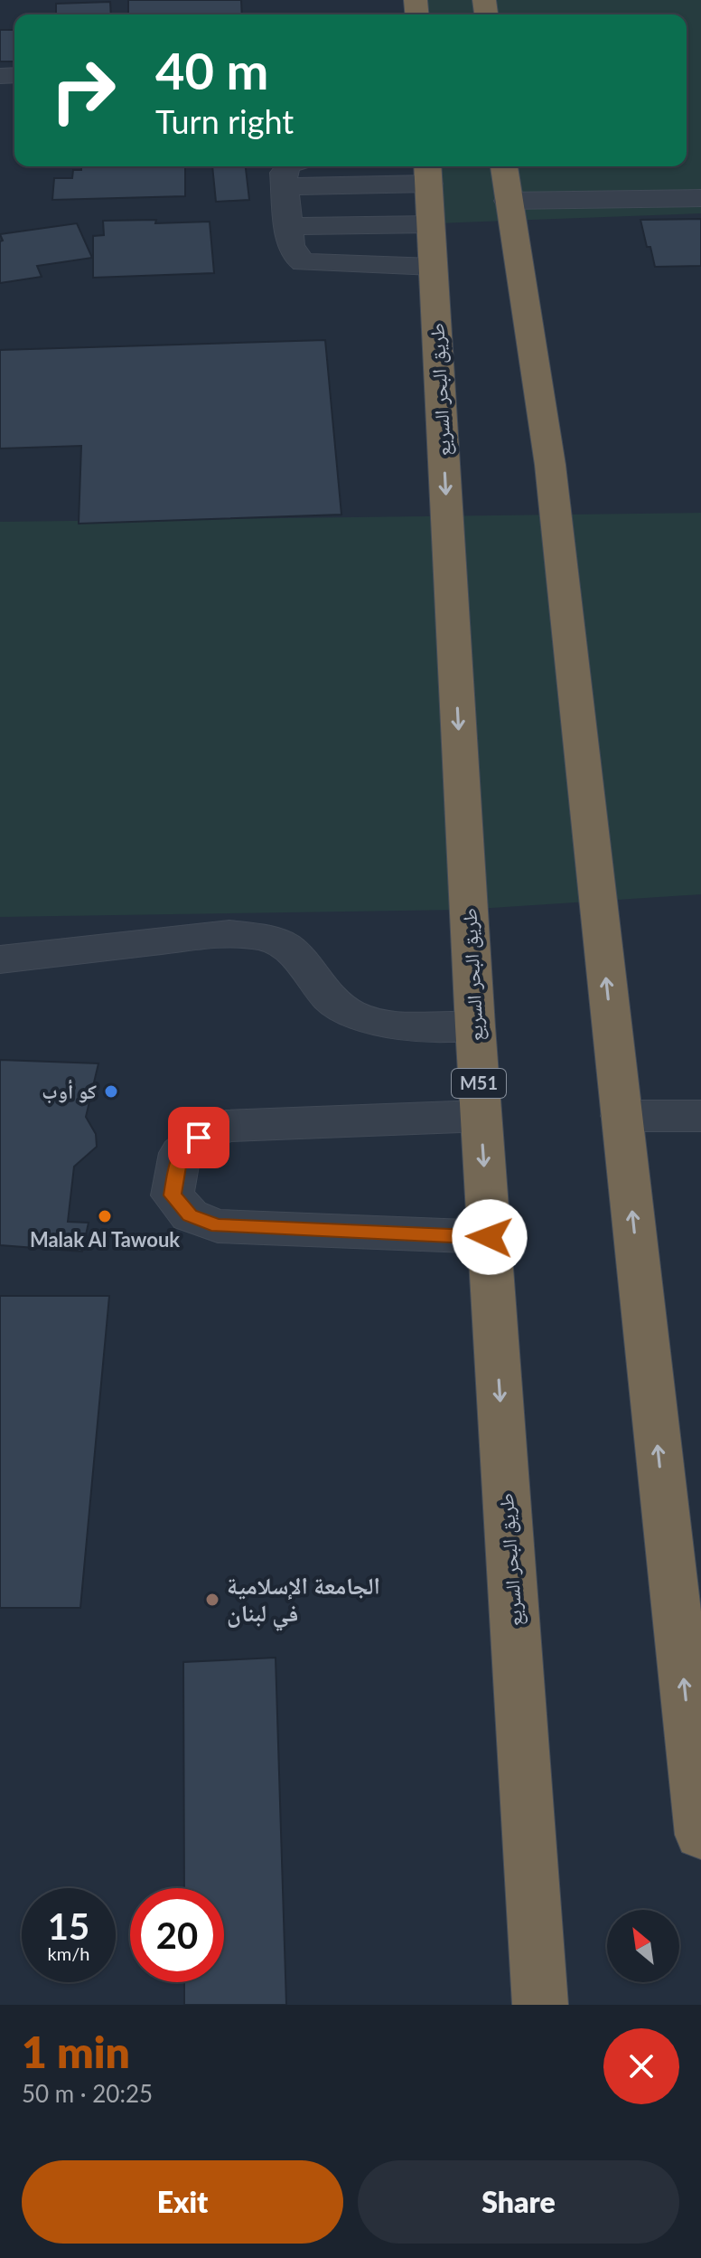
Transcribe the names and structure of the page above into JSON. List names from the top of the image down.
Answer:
{
  "streets": {
    "highway": ["طريق البحر السريع", "M51"]
  },
  "places": ["كو أوب", "Malak Al Tawouk", "الجامعة الإسلامية في لبنان"],
  "north": "top left",
  "page": {
    "turn": ["40 m", "Turn right"],
    "speed": "15 km/h",
    "limit": "20",
    "heading": ["1 min", "50 m · 20:25"],
    "buttons": ["Exit", "Share"]
  }
}
